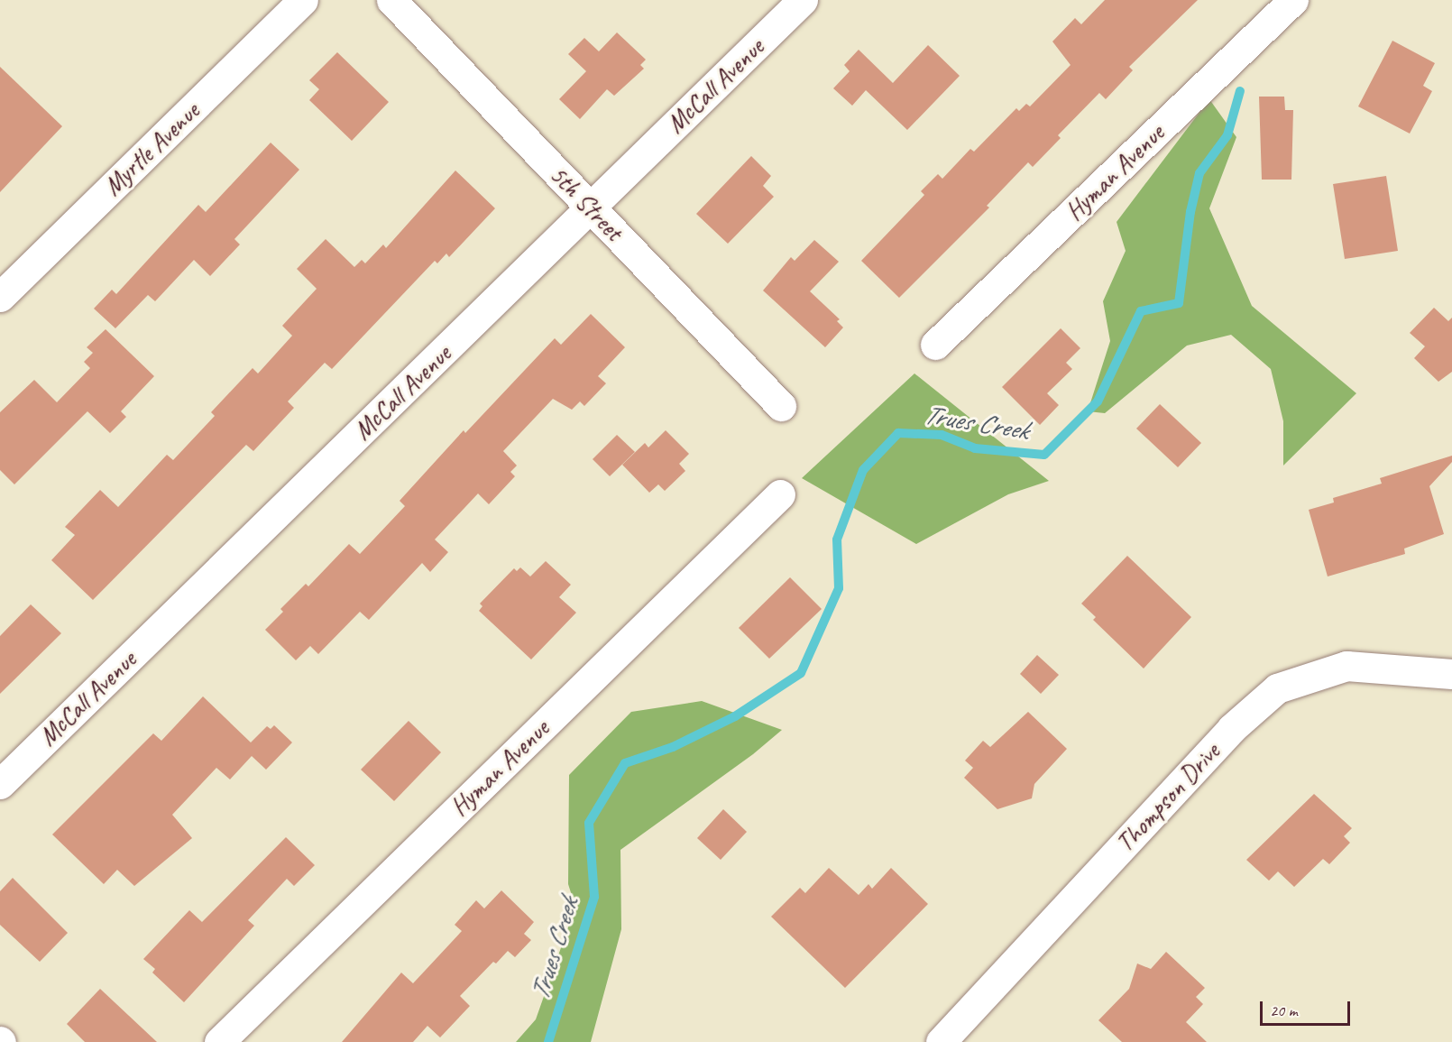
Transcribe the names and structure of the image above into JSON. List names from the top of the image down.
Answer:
{
  "streets": {
    "street": [
      "McCall Avenue",
      "Myrtle Avenue",
      "Hyman Avenue",
      "5th Street",
      "Thompson Drive"
    ]
  },
  "crossings": [
    ["McCall Avenue", "5th Street"]
  ],
  "water": ["Trues Creek"],
  "scale_bar": "20 m"
}
